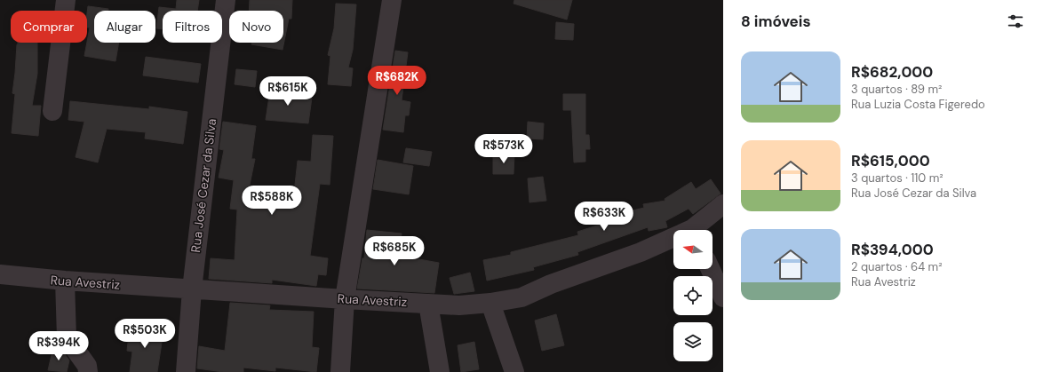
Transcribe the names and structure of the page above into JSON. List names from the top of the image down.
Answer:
{
  "streets": {
    "street": ["Rua José Cezar da Silva", "Rua Avestriz"]
  },
  "crossings": [
    ["Rua José Cezar da Silva", "Rua Avestriz"]
  ],
  "north": "left",
  "page": {
    "heading": "8 imóveis",
    "chip": [
      "Comprar",
      "Alugar",
      "Filtros",
      "Novo"
    ],
    "list": [
      {
        "name": "R$682,000",
        "note": "3 quartos · 89 m² · Rua Luzia Costa Figeredo"
      },
      {
        "name": "R$615,000",
        "note": "3 quartos · 110 m² · Rua José Cezar da Silva"
      },
      {
        "name": "R$394,000",
        "note": "2 quartos · 64 m² · Rua Avestriz"
      }
    ],
    "price": [
      "R$682K",
      "R$615K",
      "R$573K",
      "R$588K",
      "R$633K",
      "R$685K",
      "R$503K",
      "R$394K"
    ]
  }
}
